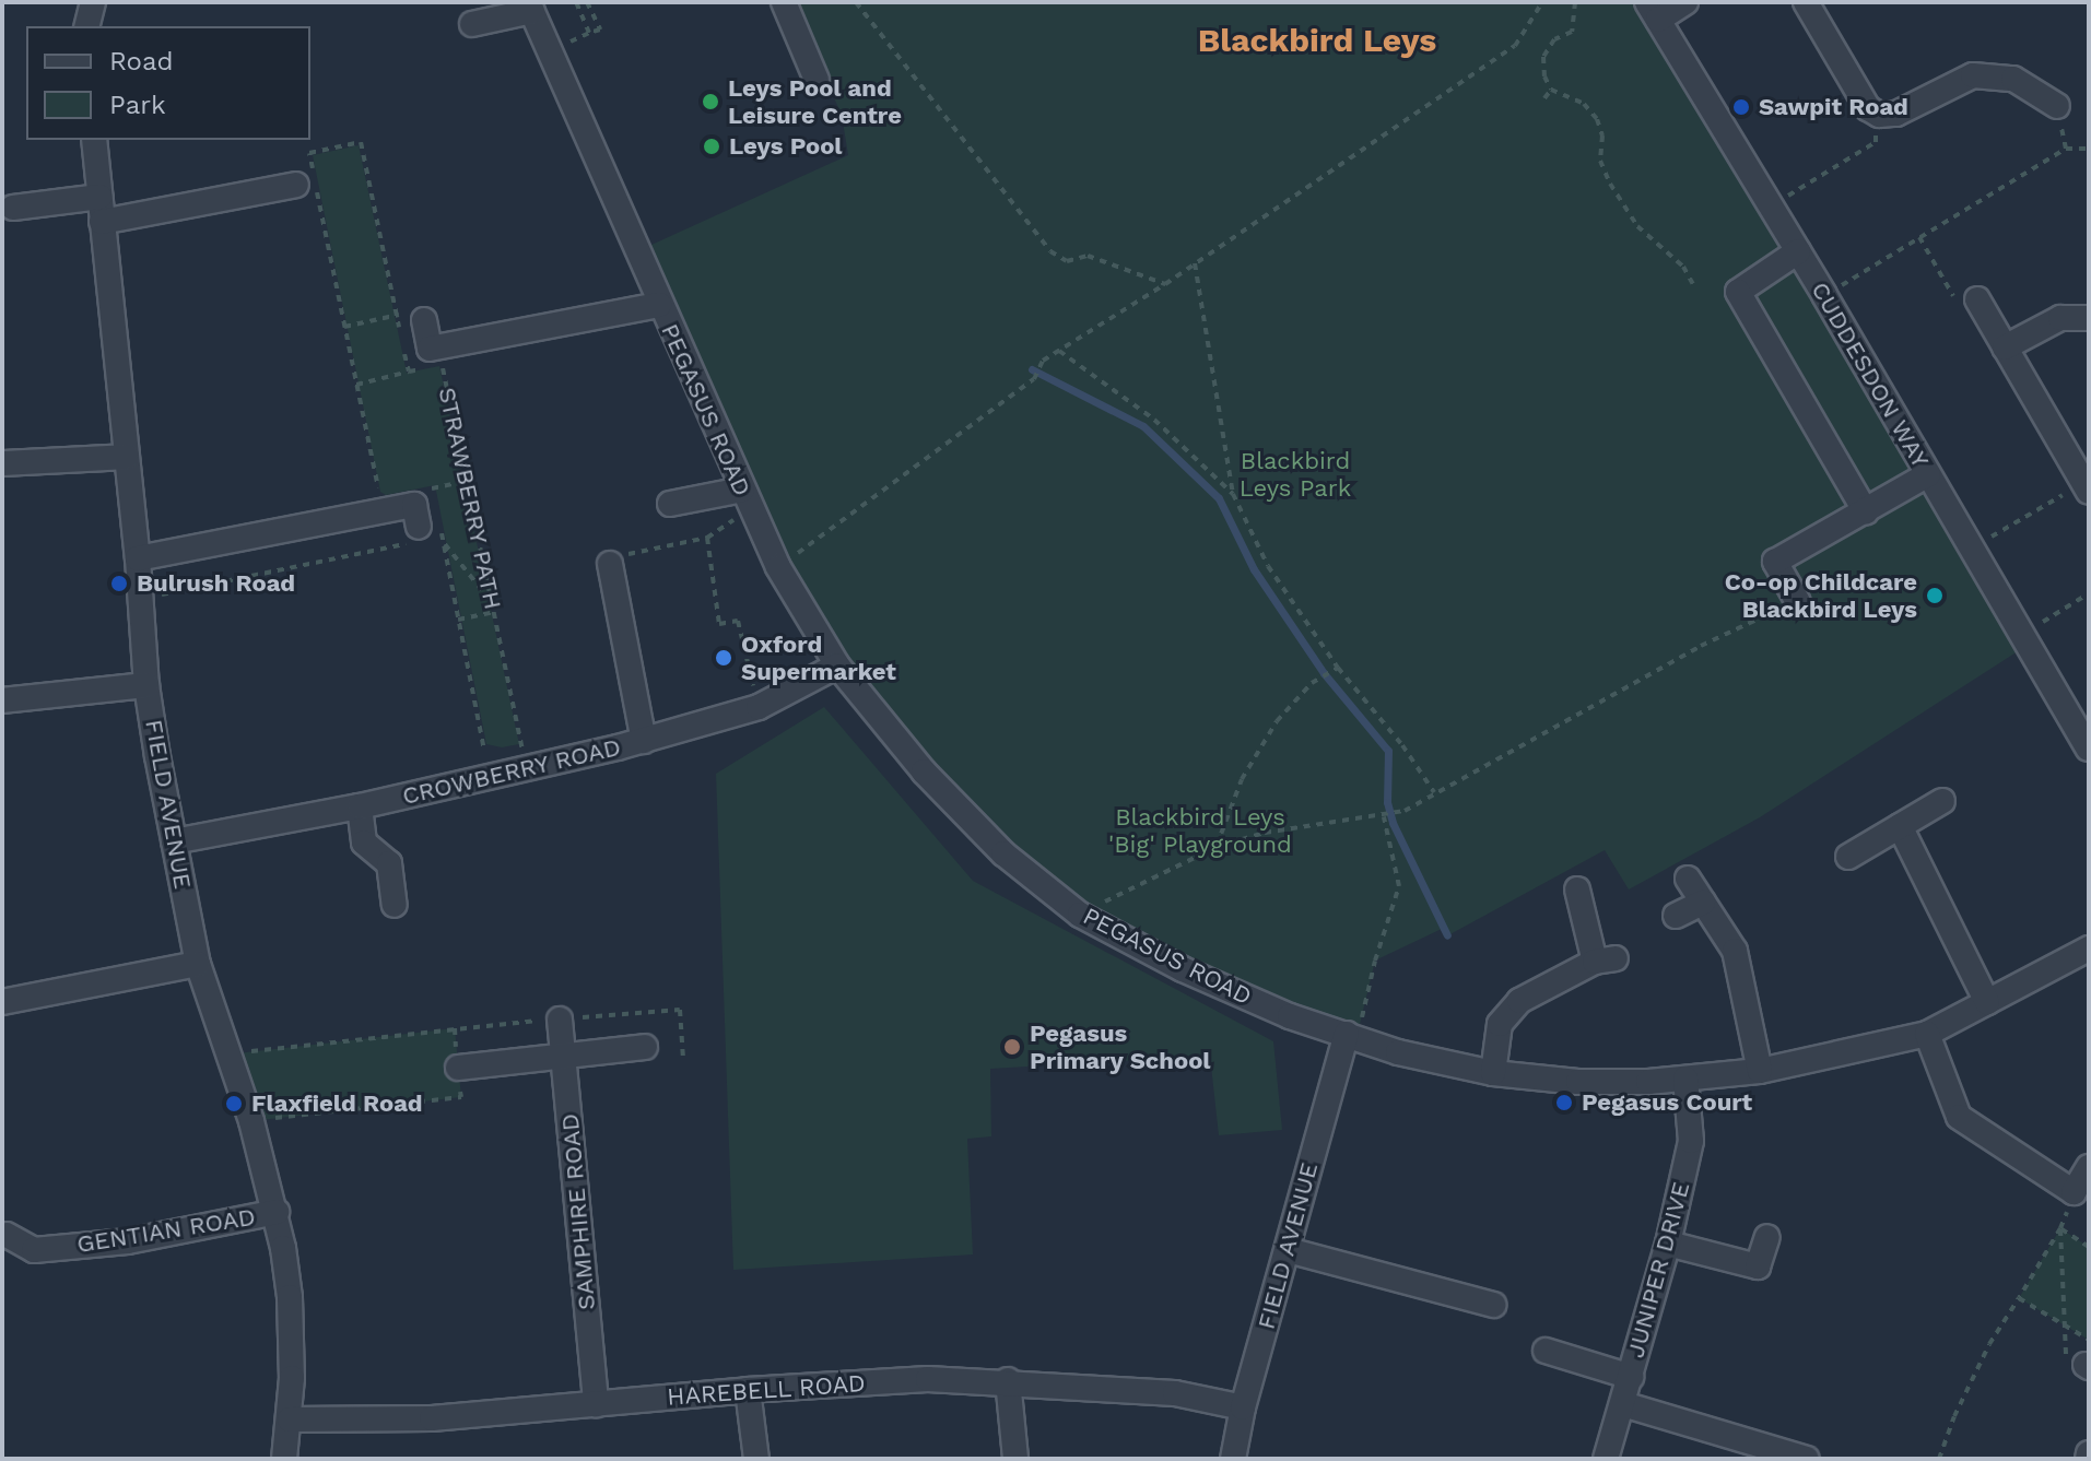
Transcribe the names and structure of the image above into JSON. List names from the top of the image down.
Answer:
{
  "streets": {
    "street": [
      "CUDDESDON WAY",
      "PEGASUS ROAD",
      "CROWBERRY ROAD",
      "FIELD AVENUE",
      "SAMPHIRE ROAD",
      "GENTIAN ROAD",
      "JUNIPER DRIVE",
      "HAREBELL ROAD"
    ],
    "path": ["STRAWBERRY PATH"]
  },
  "crossings": [
    ["PEGASUS ROAD", "CROWBERRY ROAD"],
    ["PEGASUS ROAD", "FIELD AVENUE"],
    ["PEGASUS ROAD", "JUNIPER DRIVE"],
    ["STRAWBERRY PATH", "CROWBERRY ROAD"],
    ["CROWBERRY ROAD", "FIELD AVENUE"],
    ["FIELD AVENUE", "GENTIAN ROAD"],
    ["FIELD AVENUE", "HAREBELL ROAD"],
    ["SAMPHIRE ROAD", "HAREBELL ROAD"]
  ],
  "districts": ["Blackbird Leys"],
  "parks": ["Blackbird Leys Park", "Blackbird Leys 'Big' Playground"],
  "places": [
    "Leys Pool and Leisure Centre",
    "Sawpit Road",
    "Leys Pool",
    "Bulrush Road",
    "Co-op Childcare Blackbird Leys",
    "Oxford Supermarket",
    "Pegasus Primary School",
    "Pegasus Court",
    "Flaxfield Road"
  ],
  "legend": ["Road", "Park"]
}
